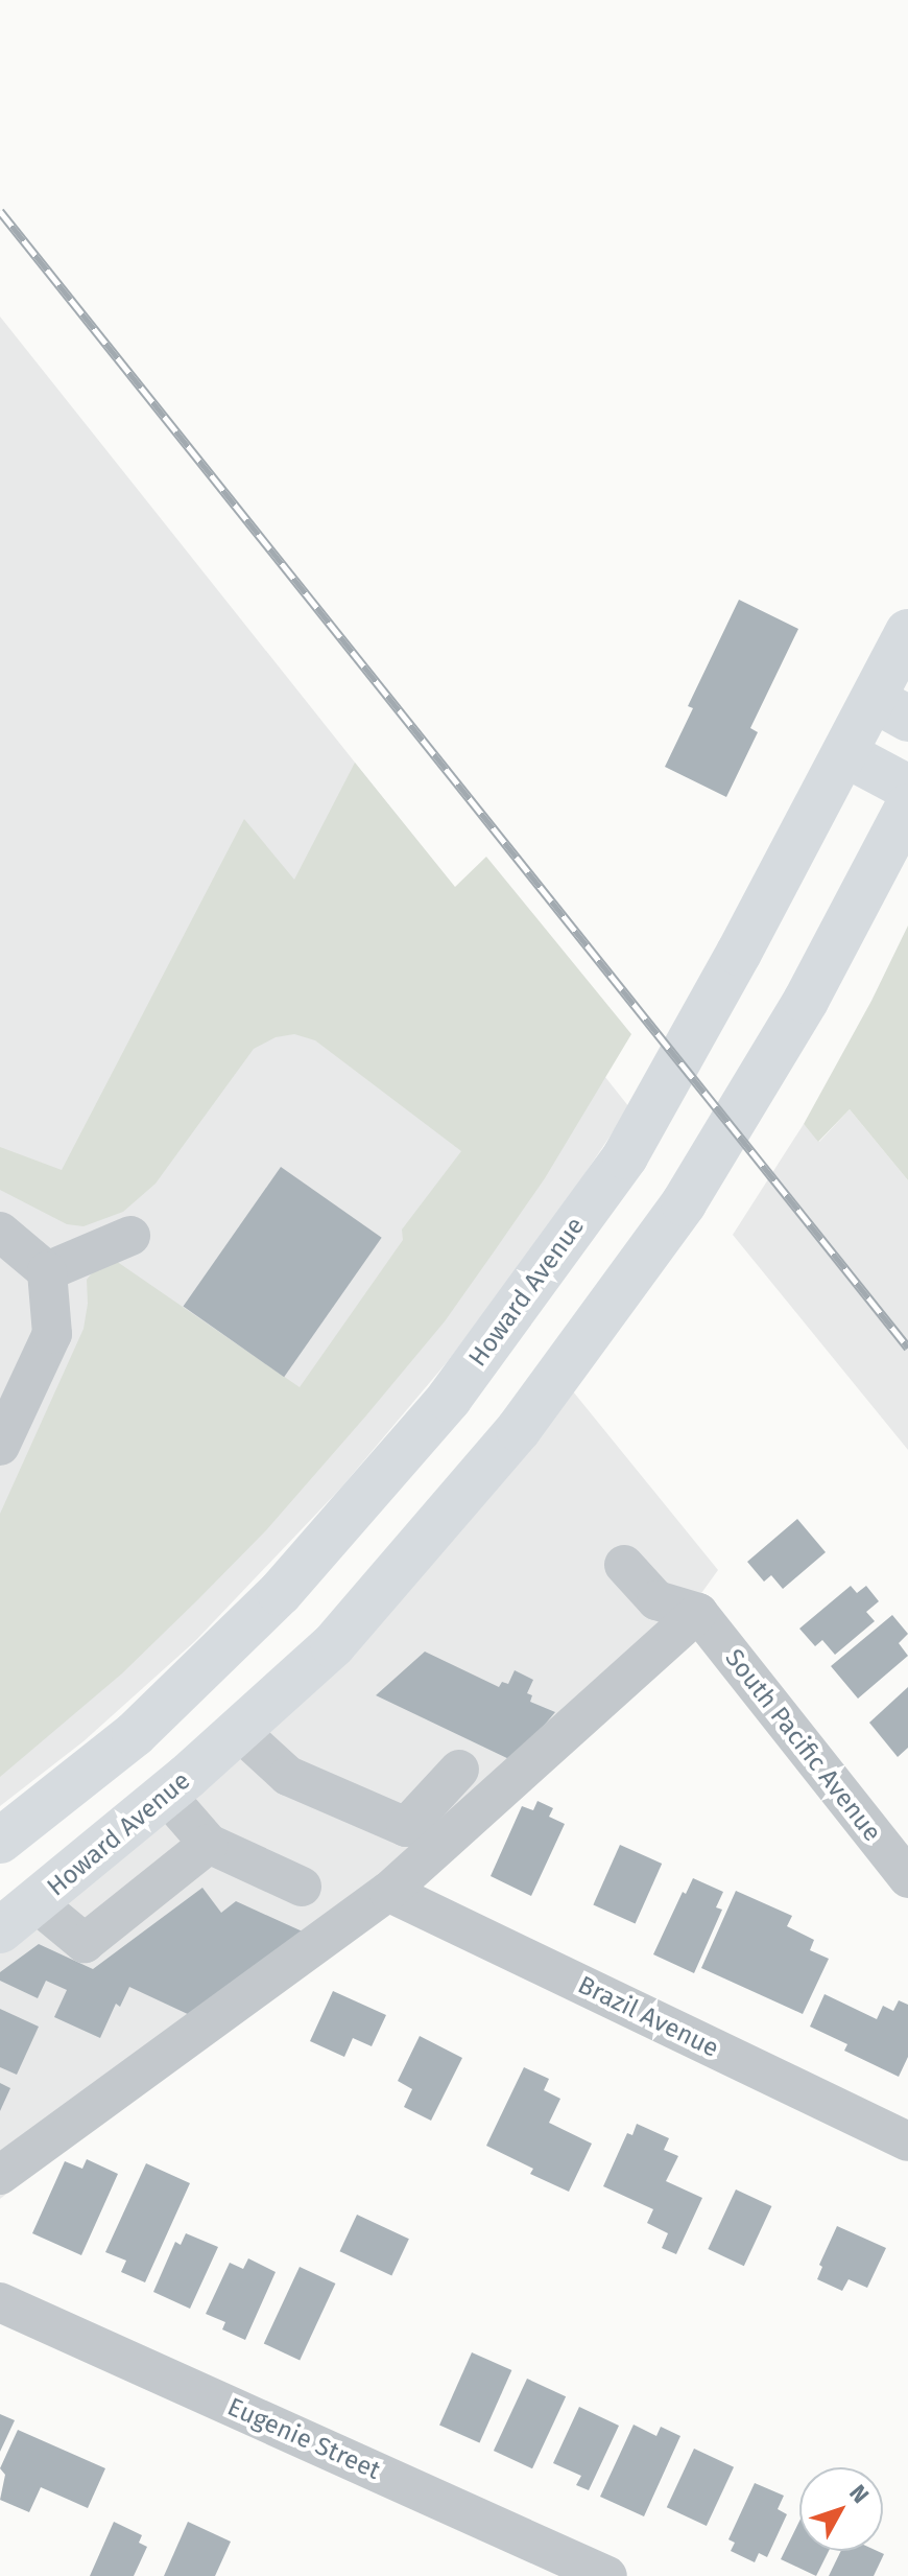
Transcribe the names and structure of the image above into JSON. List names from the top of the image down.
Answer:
{
  "streets": {
    "main road": ["Howard Avenue"],
    "street": ["South Pacific Avenue", "Brazil Avenue", "Eugenie Street"]
  },
  "north": "top right"
}
